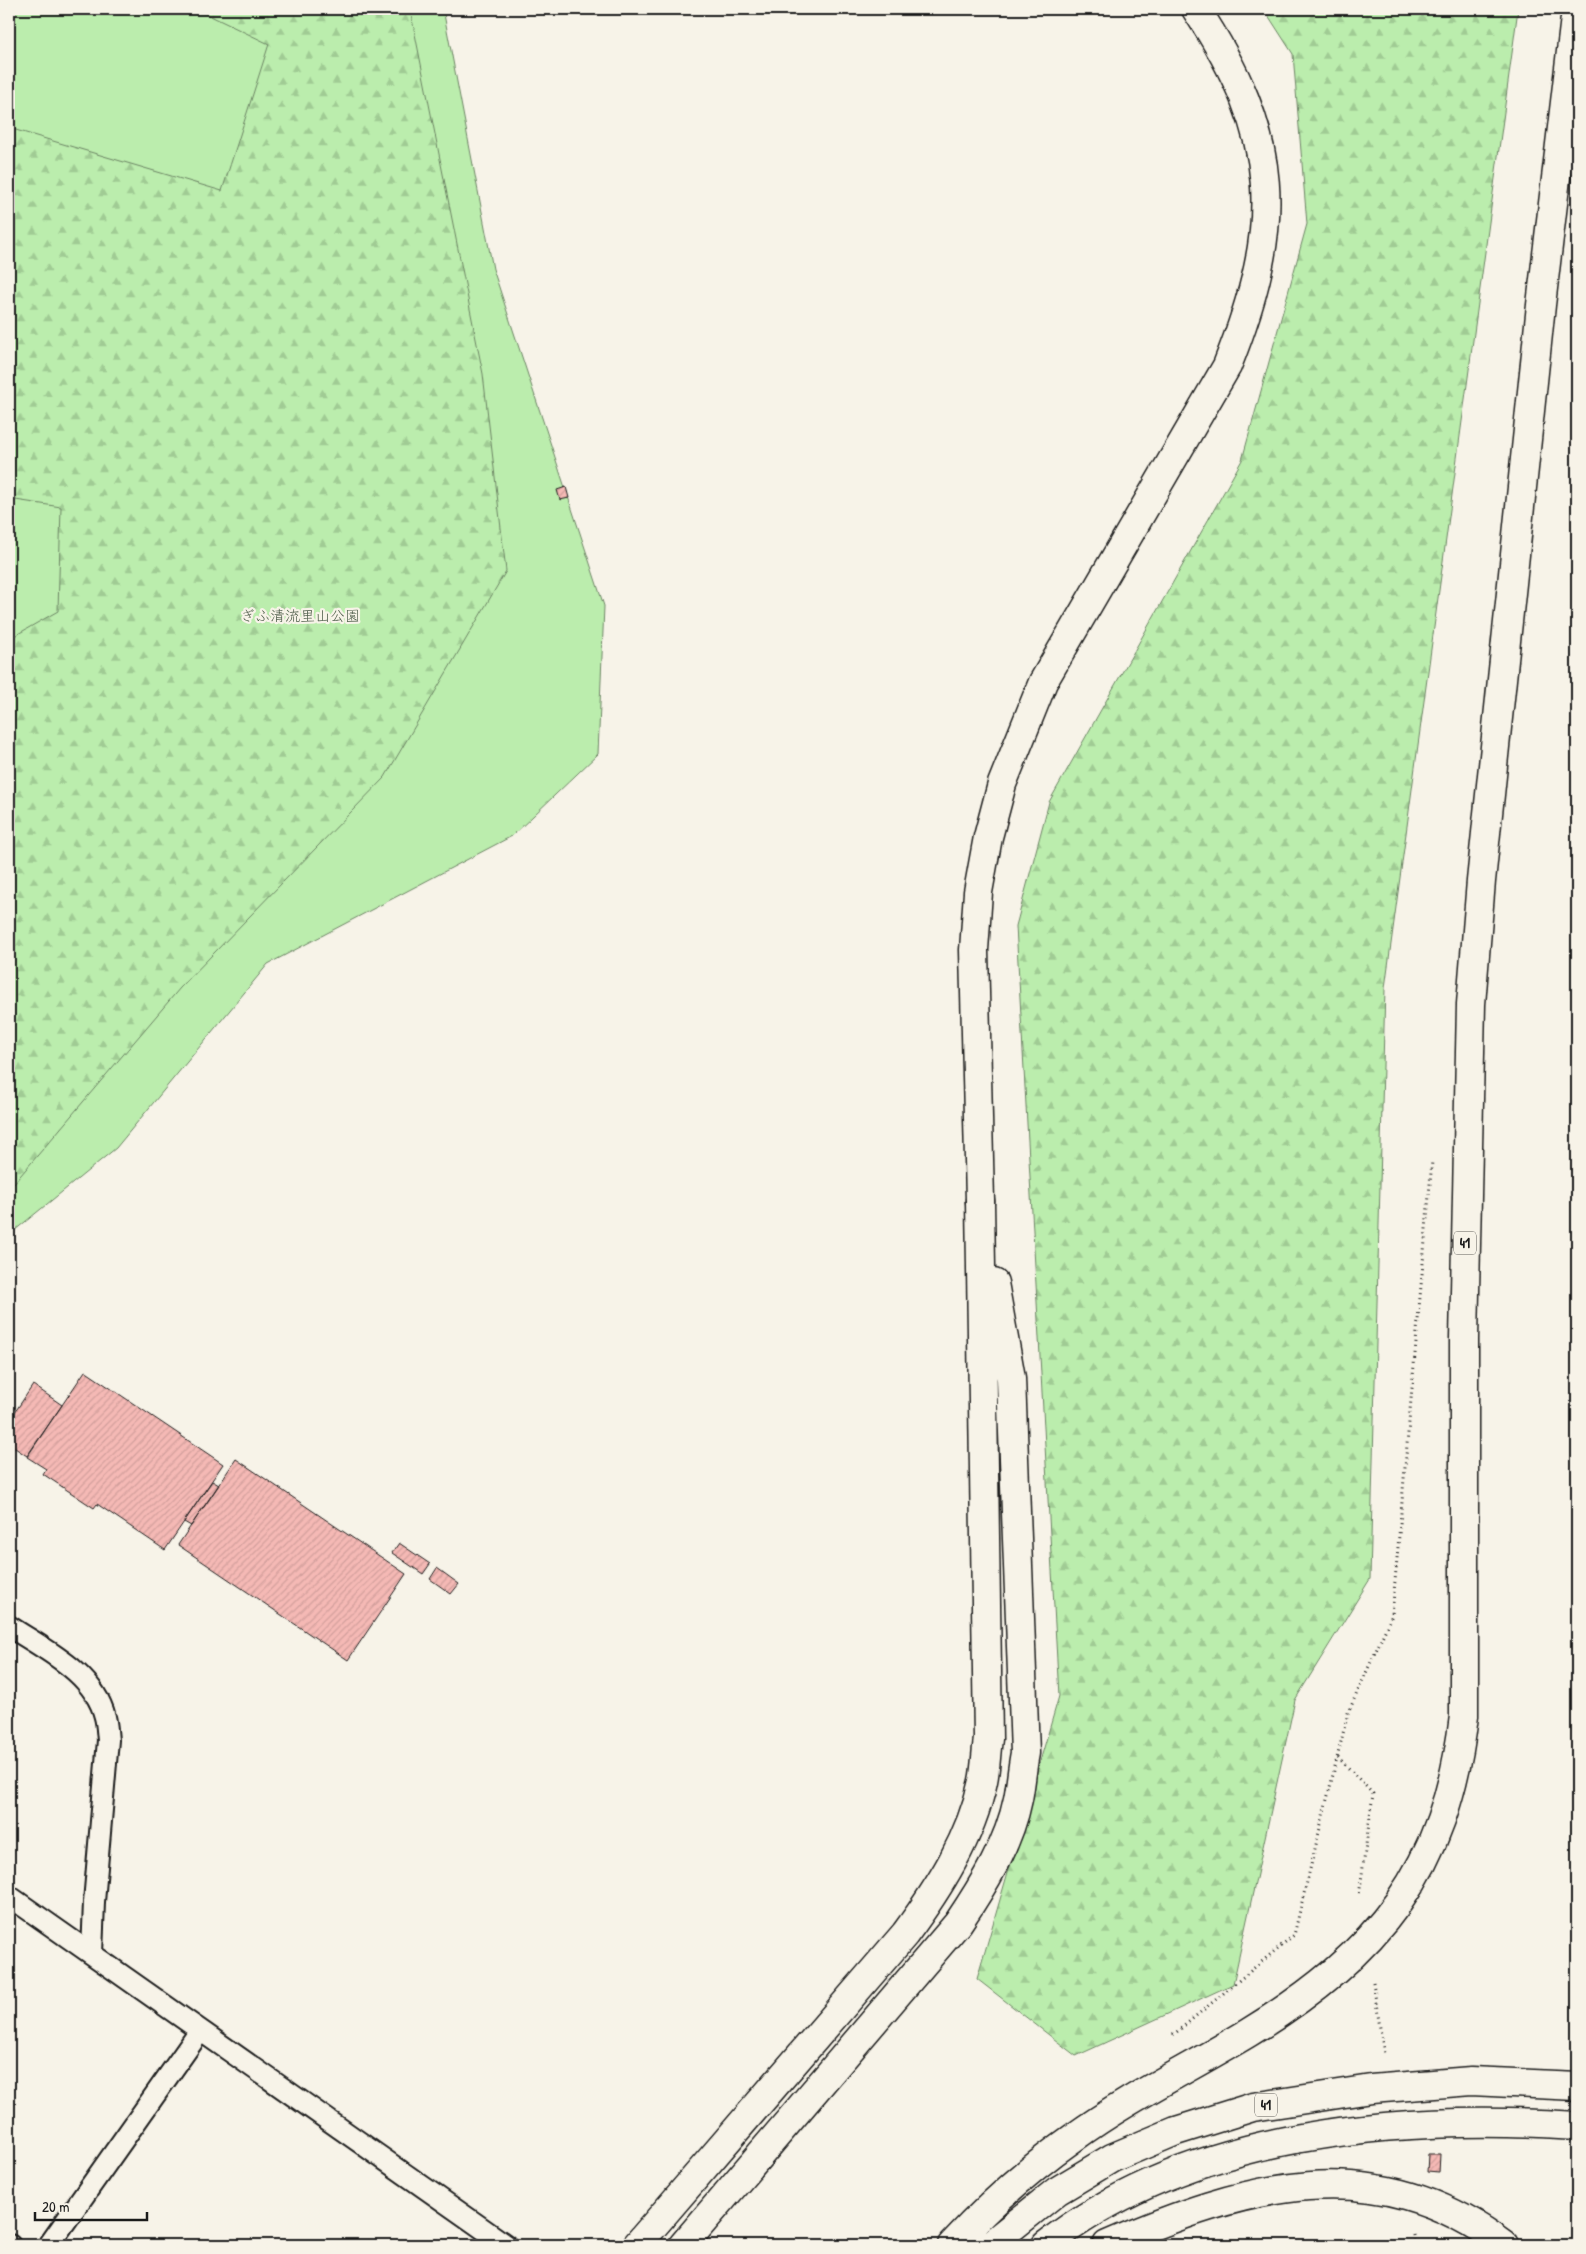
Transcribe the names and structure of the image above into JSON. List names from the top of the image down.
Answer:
{
  "streets": {
    "main road": ["41"]
  },
  "parks": ["ぎふ清流里山公園"],
  "scale_bar": "20 m"
}
